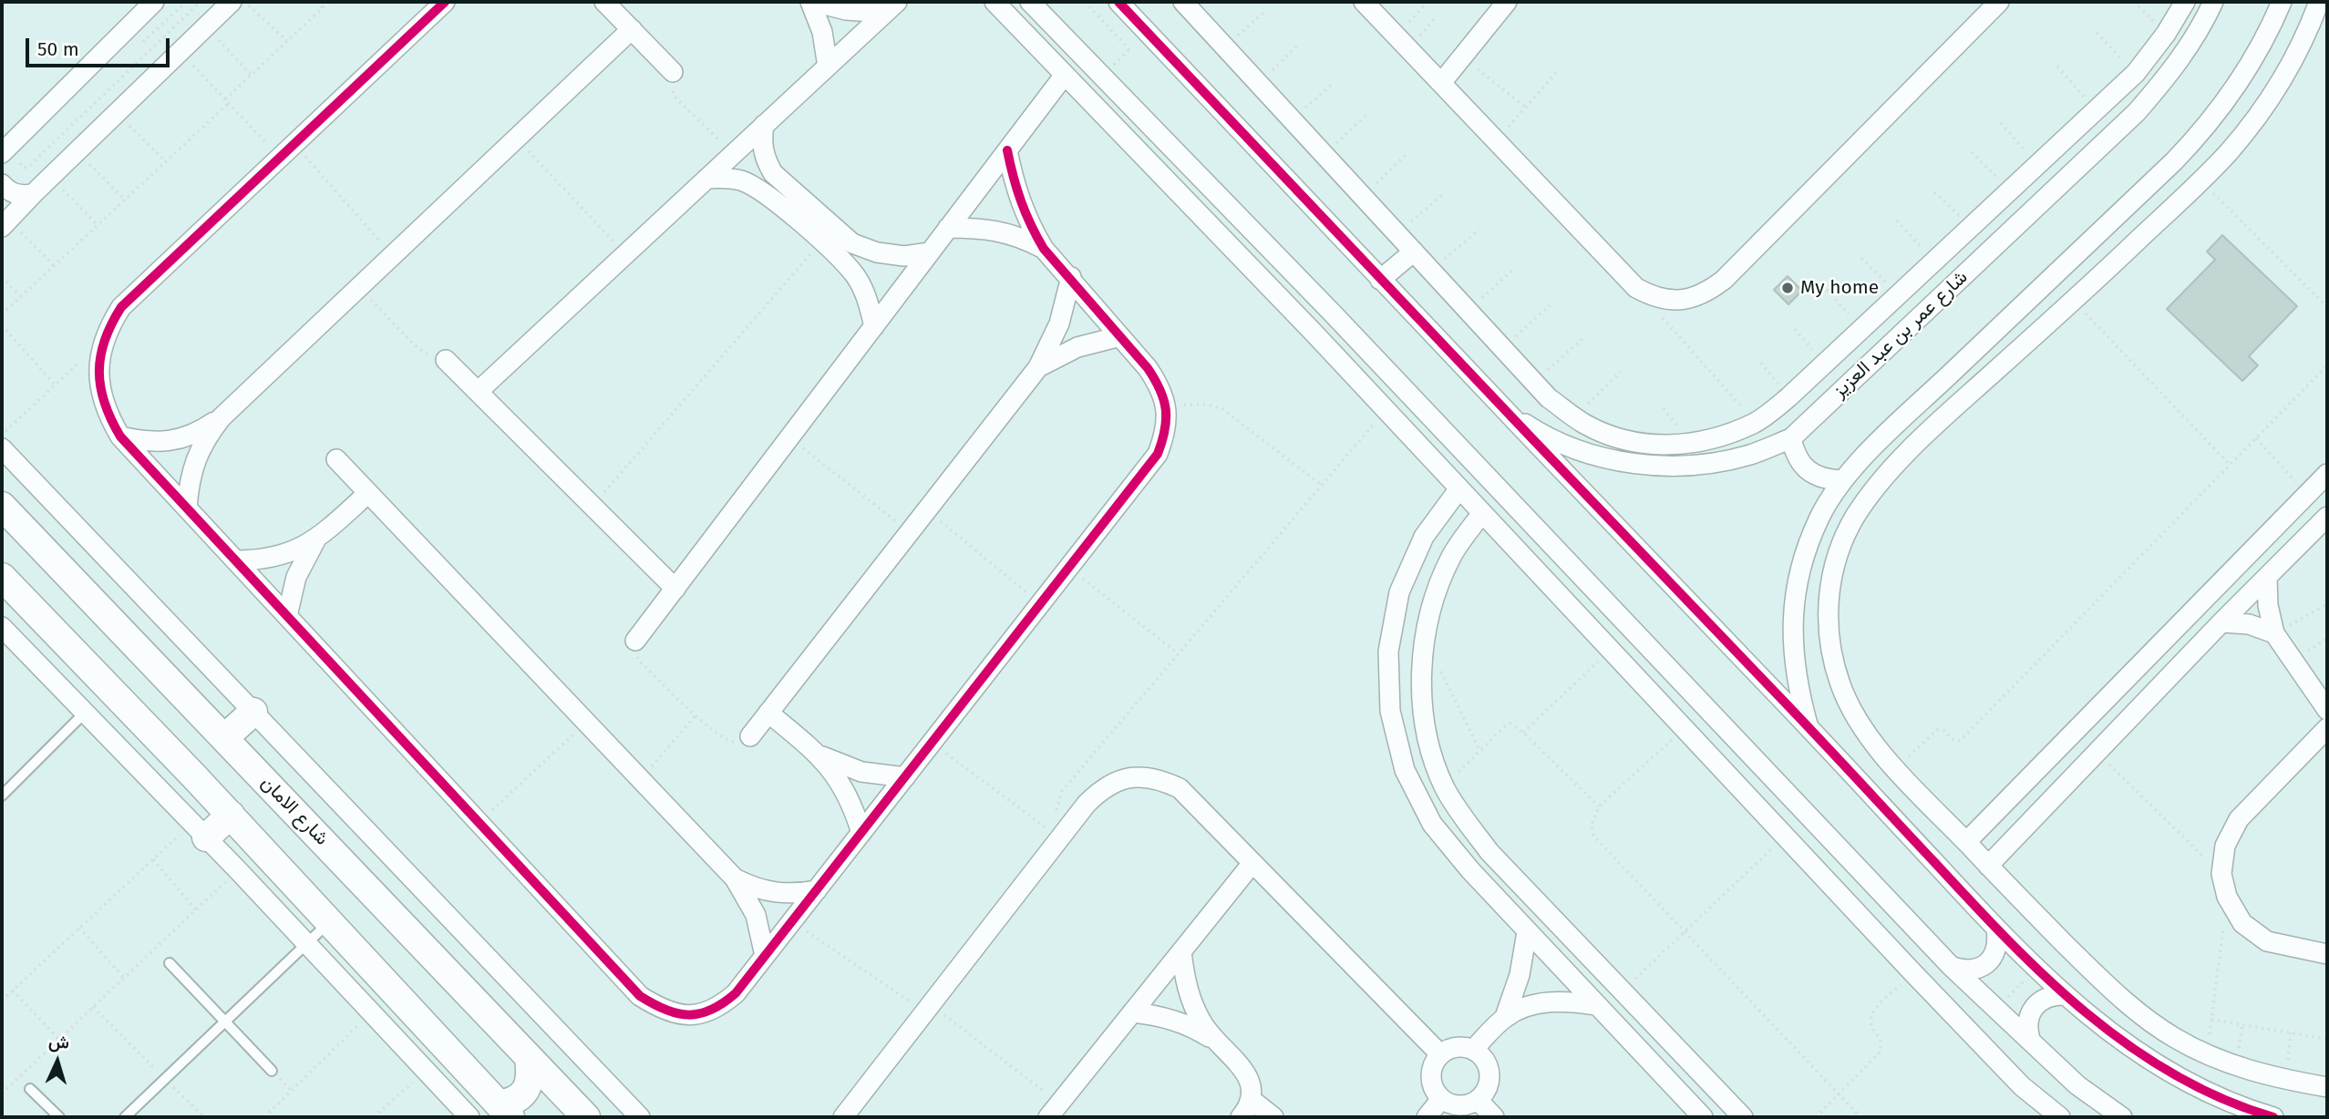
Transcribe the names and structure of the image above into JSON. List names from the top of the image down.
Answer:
{
  "streets": {
    "street": ["شارع عمر بن عبد العزيز", "شارع الامان"]
  },
  "places": ["My home"],
  "scale_bar": "50 m",
  "north": "top"
}
